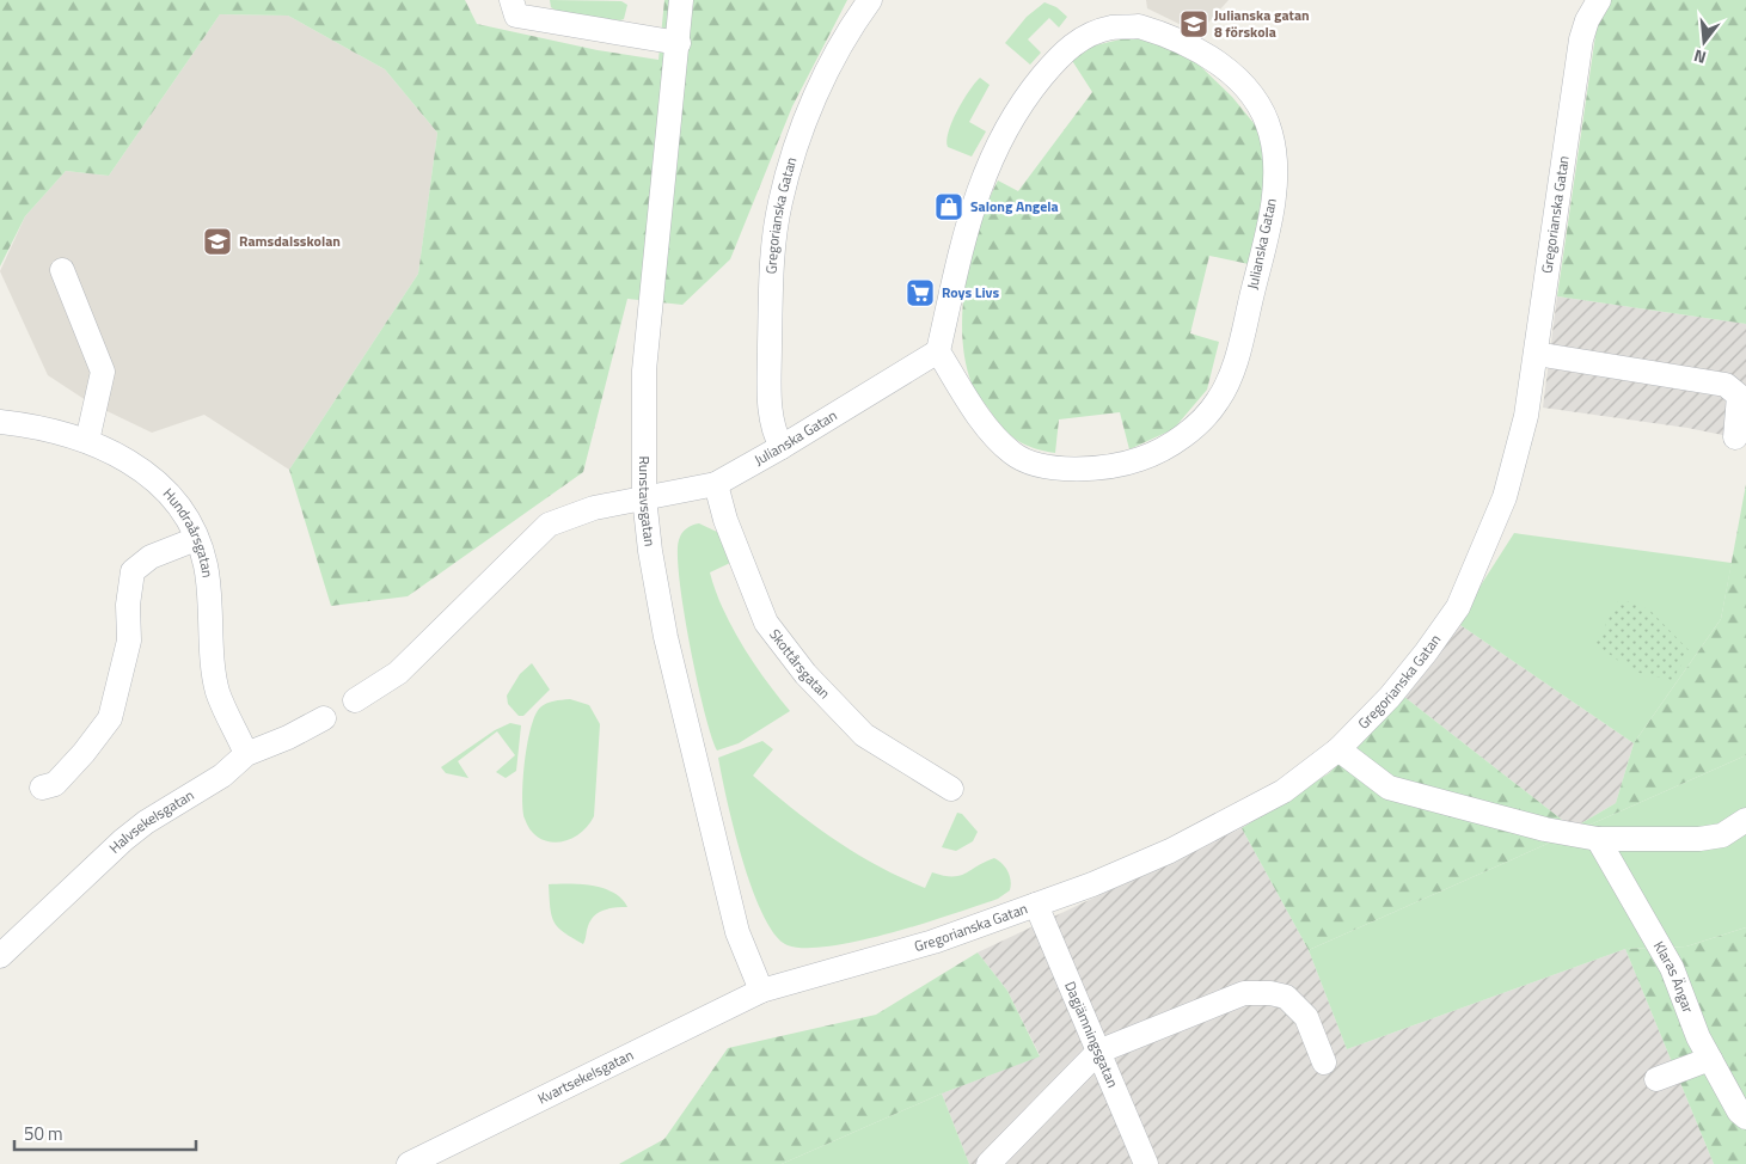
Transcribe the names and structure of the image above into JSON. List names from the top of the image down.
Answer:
{
  "streets": {
    "street": [
      "Gregorianska Gatan",
      "Julianska Gatan",
      "Runstavsgatan",
      "Hundraårsgatan",
      "Skottårsgatan",
      "Halvsekelsgatan",
      "Klaras Ängar",
      "Dagjämningsgatan",
      "Kvartsekelsgatan"
    ]
  },
  "crossings": [
    ["Gregorianska Gatan", "Julianska Gatan"],
    ["Gregorianska Gatan", "Runstavsgatan"],
    ["Gregorianska Gatan", "Dagjämningsgatan"],
    ["Gregorianska Gatan", "Kvartsekelsgatan"],
    ["Julianska Gatan", "Runstavsgatan"],
    ["Julianska Gatan", "Skottårsgatan"],
    ["Runstavsgatan", "Kvartsekelsgatan"],
    ["Hundraårsgatan", "Halvsekelsgatan"]
  ],
  "places": {
    "school or university": ["Julianska gatan 8 förskola", "Ramsdalsskolan"],
    "shop": ["Salong Angela"],
    "supermarket": ["Roys Livs"]
  },
  "scale_bar": "50 m",
  "north": "bottom"
}
